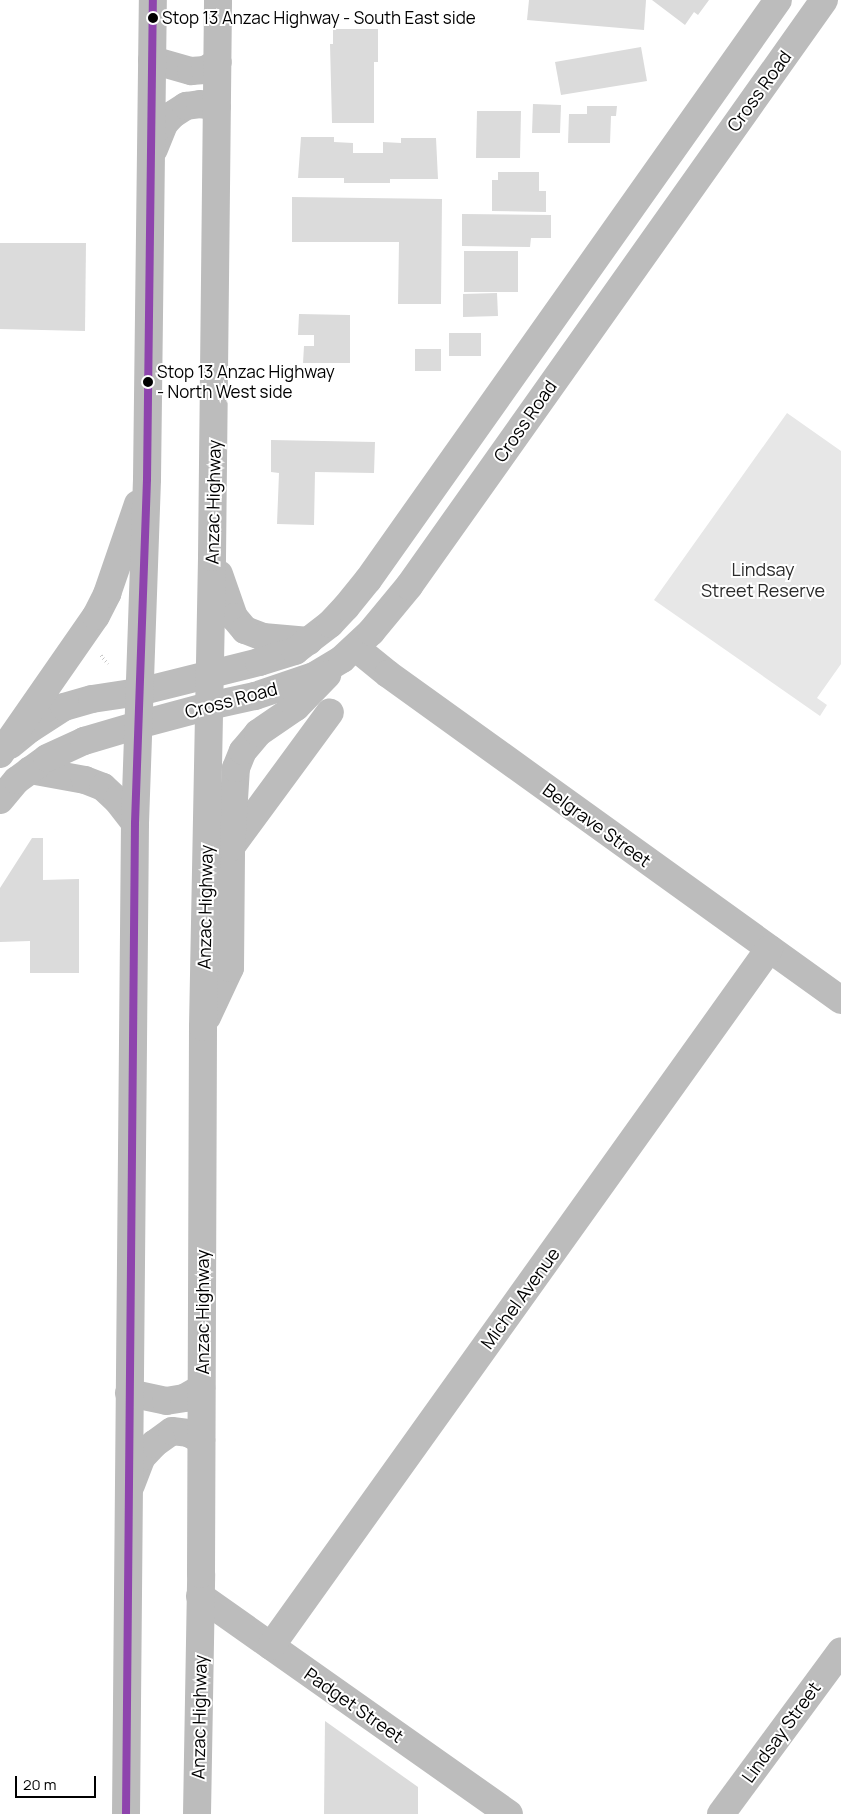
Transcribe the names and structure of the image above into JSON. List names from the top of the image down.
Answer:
{
  "streets": {
    "main road": [
      "Cross Road",
      "Anzac Highway",
      "Belgrave Street",
      "Michel Avenue",
      "Padget Street",
      "Lindsay Street"
    ]
  },
  "crossings": [
    ["Cross Road", "Anzac Highway"],
    ["Cross Road", "Belgrave Street"],
    ["Anzac Highway", "Padget Street"],
    ["Belgrave Street", "Michel Avenue"],
    ["Michel Avenue", "Padget Street"]
  ],
  "parks": ["Lindsay Street Reserve"],
  "places": ["Stop 13 Anzac Highway - South East side", "Stop 13 Anzac Highway - North West side"],
  "scale_bar": "20 m"
}
